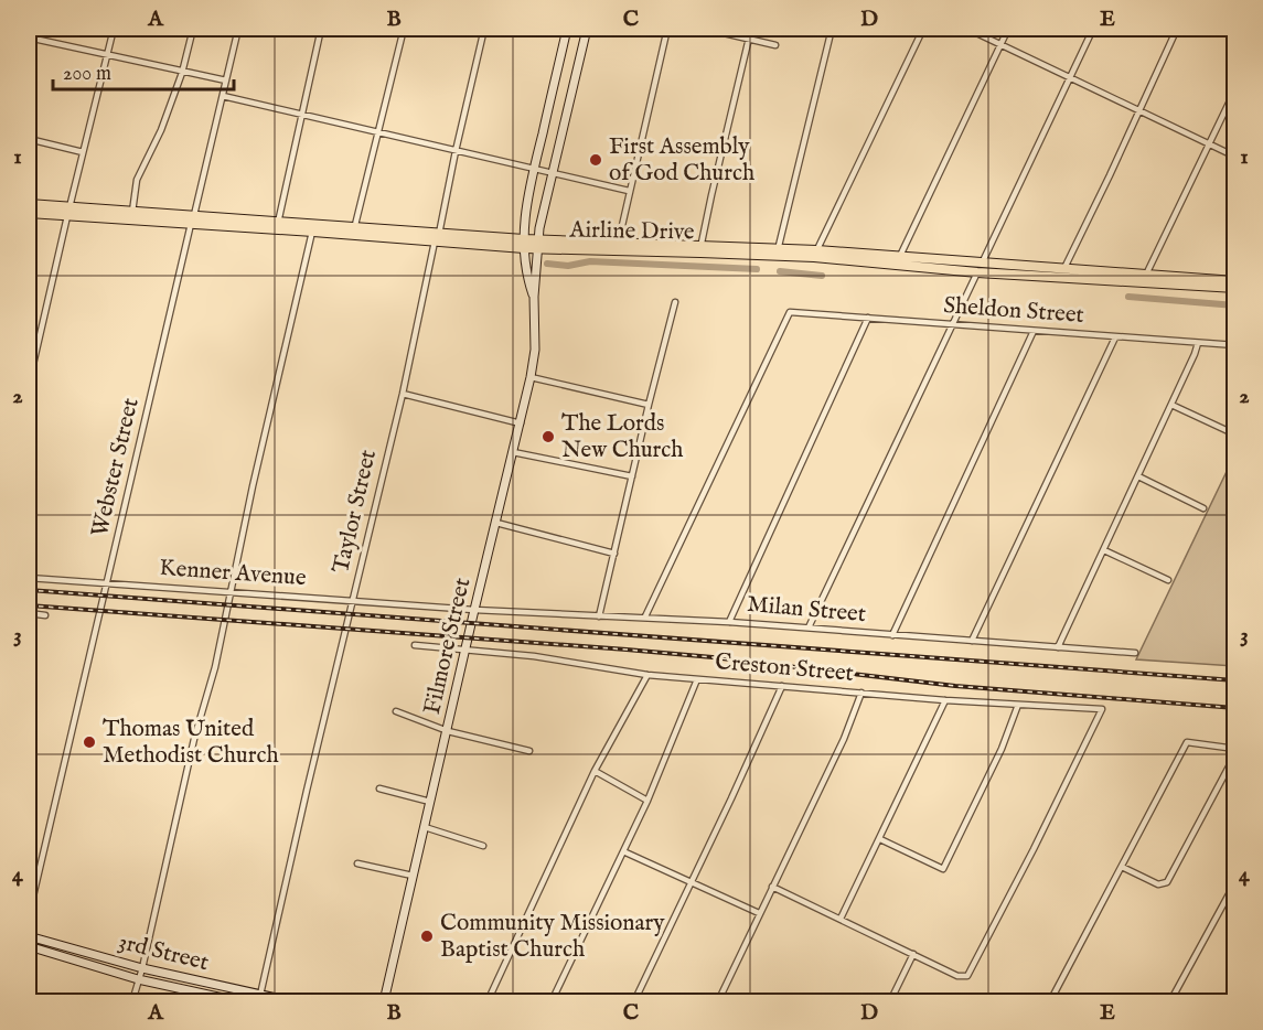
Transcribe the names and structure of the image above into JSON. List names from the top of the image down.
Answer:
{
  "streets": {
    "highway": ["Airline Drive"],
    "street": [
      "Sheldon Street",
      "Webster Street",
      "Taylor Street",
      "Kenner Avenue",
      "Milan Street",
      "Filmore Street",
      "Creston Street",
      "3rd Street"
    ]
  },
  "crossings": [
    ["Airline Drive", "Webster Street"],
    ["Airline Drive", "Taylor Street"],
    ["Airline Drive", "Filmore Street"],
    ["Sheldon Street", "Milan Street"],
    ["Webster Street", "Kenner Avenue"],
    ["Taylor Street", "Kenner Avenue"],
    ["Taylor Street", "3rd Street"],
    ["Kenner Avenue", "Milan Street"],
    ["Kenner Avenue", "Filmore Street"],
    ["Milan Street", "Filmore Street"],
    ["Filmore Street", "Creston Street"]
  ],
  "places": [
    "First Assembly of God Church",
    "The Lords New Church",
    "Thomas United Methodist Church",
    "Community Missionary Baptist Church"
  ],
  "scale_bar": "200 m",
  "grid": {
    "columns": [
      "A",
      "B",
      "C",
      "D",
      "E"
    ],
    "rows": [
      "1",
      "2",
      "3",
      "4"
    ]
  }
}
